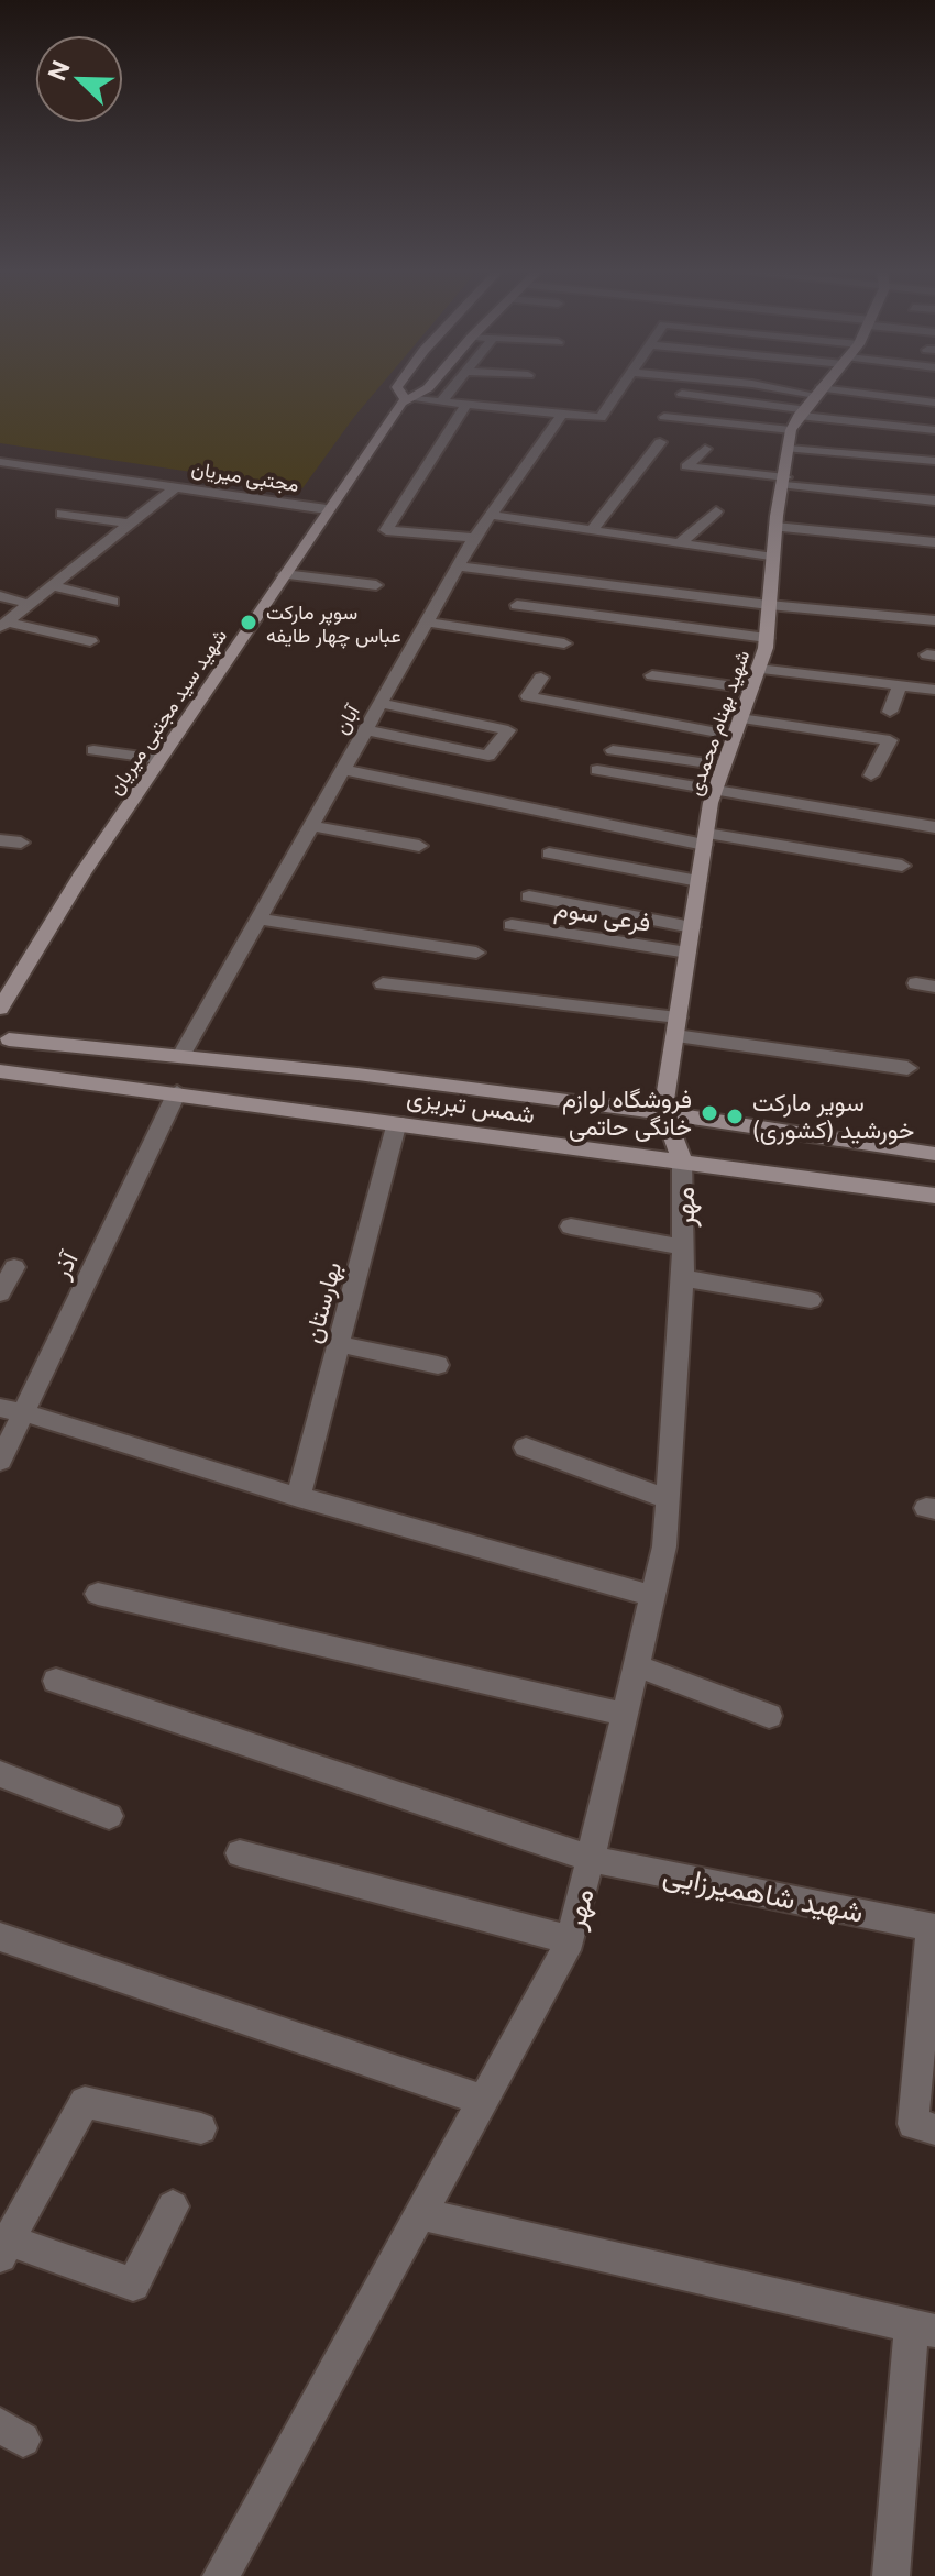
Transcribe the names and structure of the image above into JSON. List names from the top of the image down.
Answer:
{
  "streets": {
    "street": [
      "مجتبی میریان",
      "شهید سید مجتبی میریان",
      "آبان",
      "شهید بهنام محمدی",
      "فرعی سوم",
      "شمس تبریزی",
      "مهر",
      "آذر",
      "بهارستان",
      "شهید شاهمیرزایی"
    ]
  },
  "crossings": [
    ["مجتبی میریان", "شهید سید مجتبی میریان"],
    ["آبان", "شمس تبریزی"],
    ["شهید بهنام محمدی", "فرعی سوم"],
    ["شهید بهنام محمدی", "شمس تبریزی"],
    ["شمس تبریزی", "مهر"],
    ["شمس تبریزی", "آذر"],
    ["شمس تبریزی", "بهارستان"],
    ["مهر", "شهید شاهمیرزایی"]
  ],
  "places": ["سوپر مارکت عباس چهار طایفه", "فروشگاه لوازم خانگی حاتمی", "سوپر مارکت خورشید (کشوری)"],
  "north": "top left"
}
